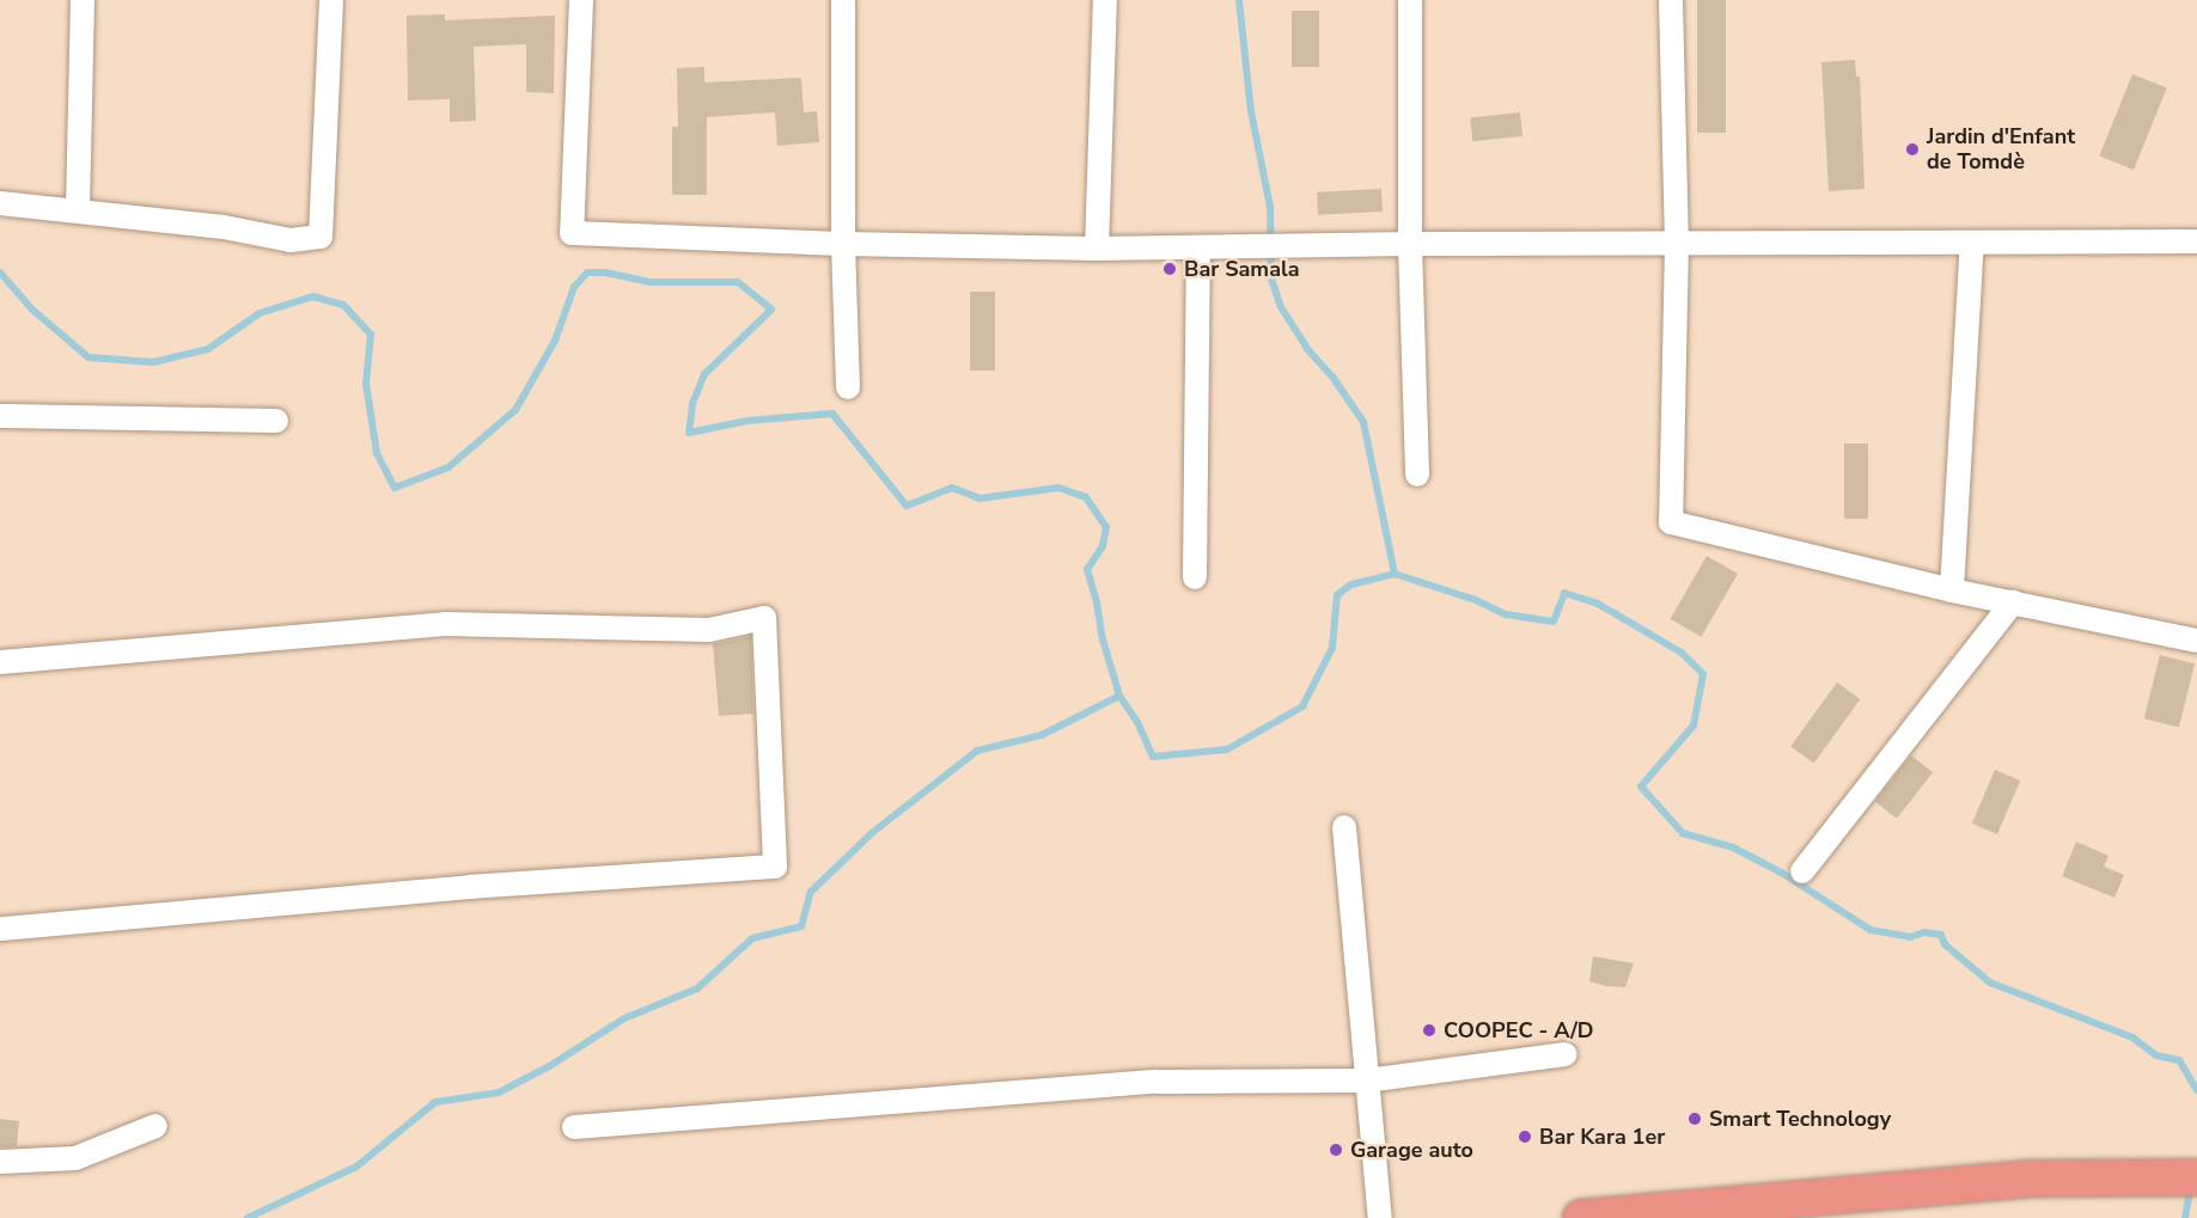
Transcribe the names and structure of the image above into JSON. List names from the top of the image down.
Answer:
{
  "places": [
    "Jardin d'Enfant de Tomdè",
    "Bar Samala",
    "COOPEC - A/D",
    "Smart Technology",
    "Bar Kara 1er",
    "Garage auto"
  ]
}
